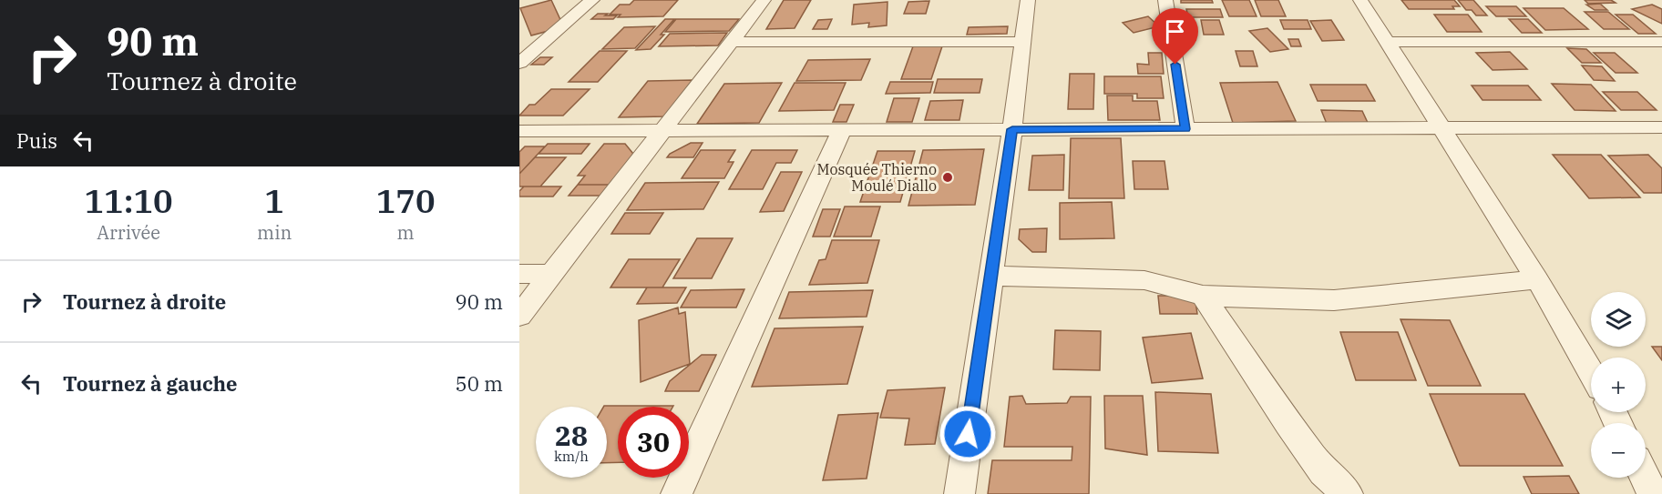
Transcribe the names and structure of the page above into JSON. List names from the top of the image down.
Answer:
{
  "places": ["Mosquée Thierno Moulé Diallo"],
  "page": {
    "turn": ["90 m", "Tournez à droite"],
    "then": "Puis",
    "eta": [
      "11:10",
      "Arrivée",
      "1",
      "min",
      "170",
      "m"
    ],
    "list": [
      {
        "name": "Tournez à droite",
        "value": "90 m"
      },
      {
        "name": "Tournez à gauche",
        "value": "50 m"
      }
    ],
    "map_buttons": ["+", "−"],
    "speed": "28 km/h",
    "limit": "30"
  }
}
